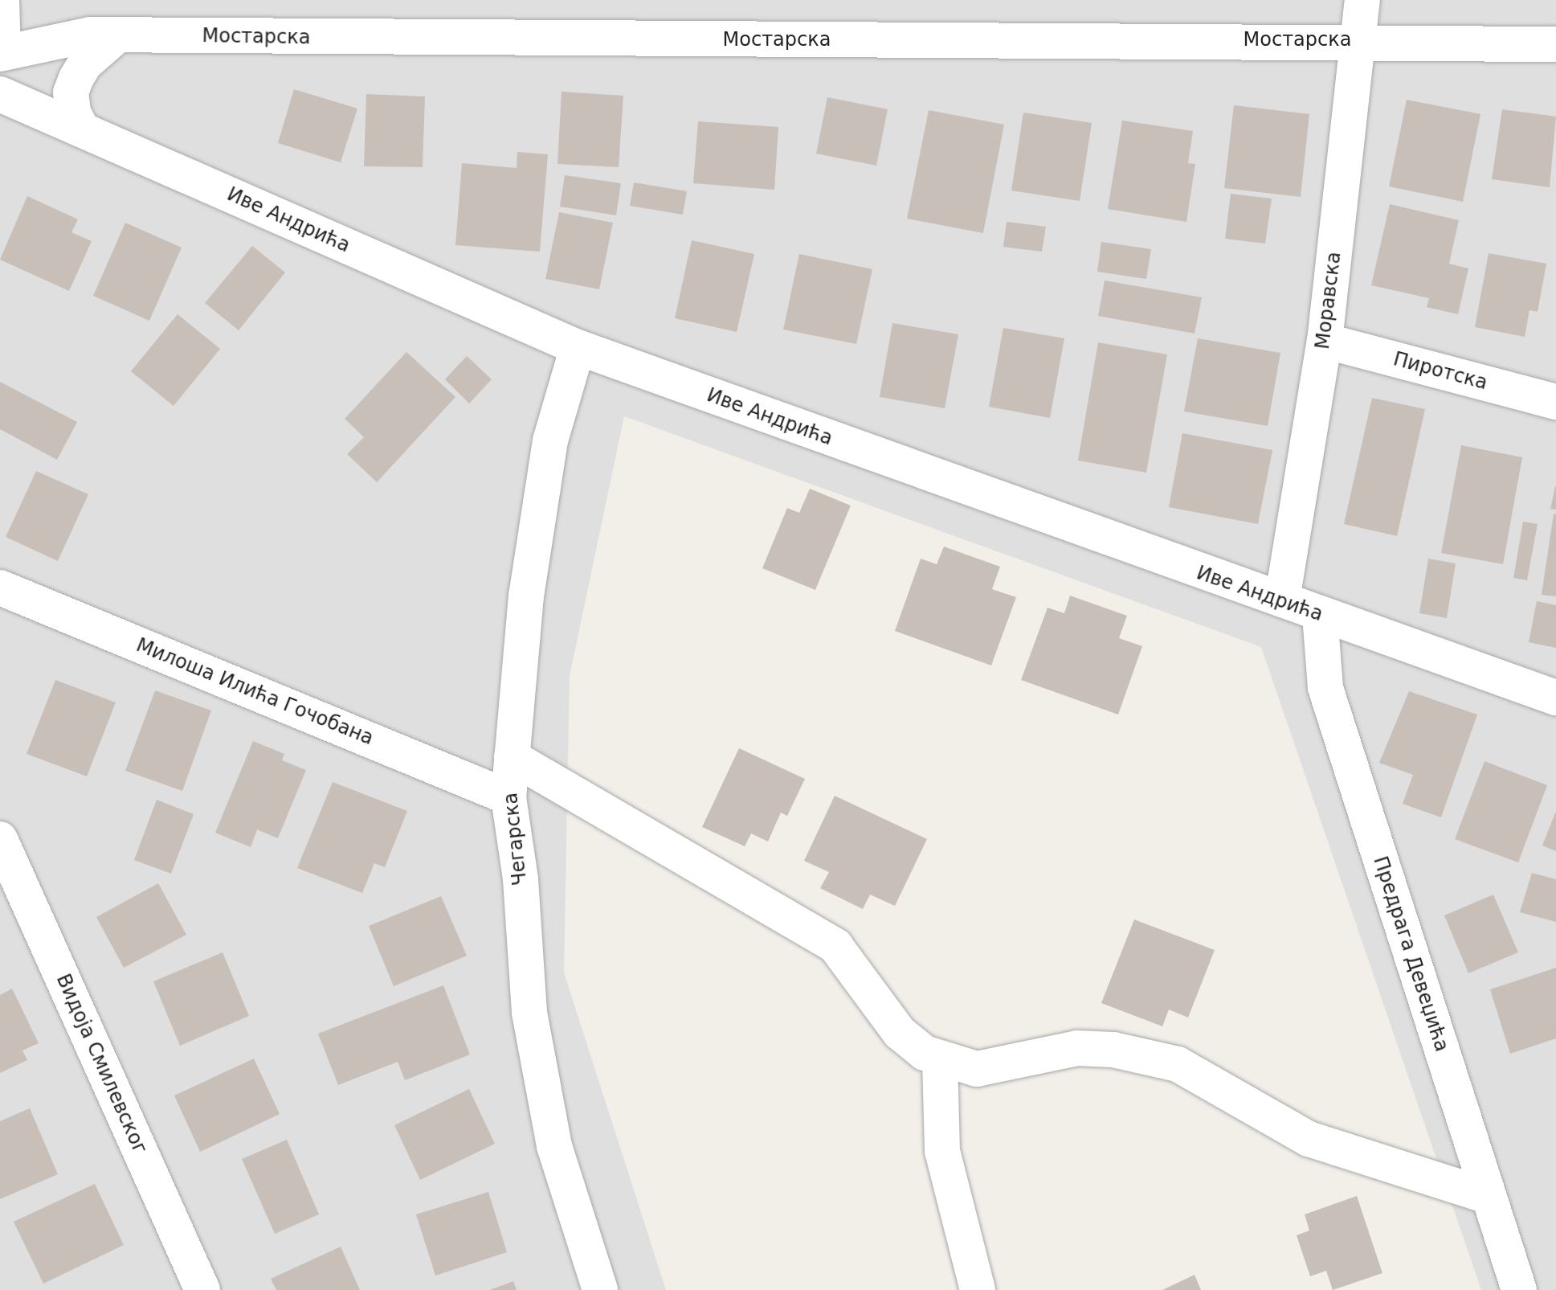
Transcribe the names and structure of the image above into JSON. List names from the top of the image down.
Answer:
{
  "streets": {
    "street": [
      "Мостарска",
      "Иве Андрића",
      "Моравска",
      "Пиротска",
      "Милоша Илића Гочобана",
      "Чегарска",
      "Предрага Девеџића",
      "Видоја Смилевског"
    ]
  },
  "crossings": [
    ["Мостарска", "Моравска"],
    ["Иве Андрића", "Моравска"],
    ["Иве Андрића", "Чегарска"],
    ["Иве Андрића", "Предрага Девеџића"],
    ["Моравска", "Пиротска"],
    ["Милоша Илића Гочобана", "Чегарска"]
  ]
}
